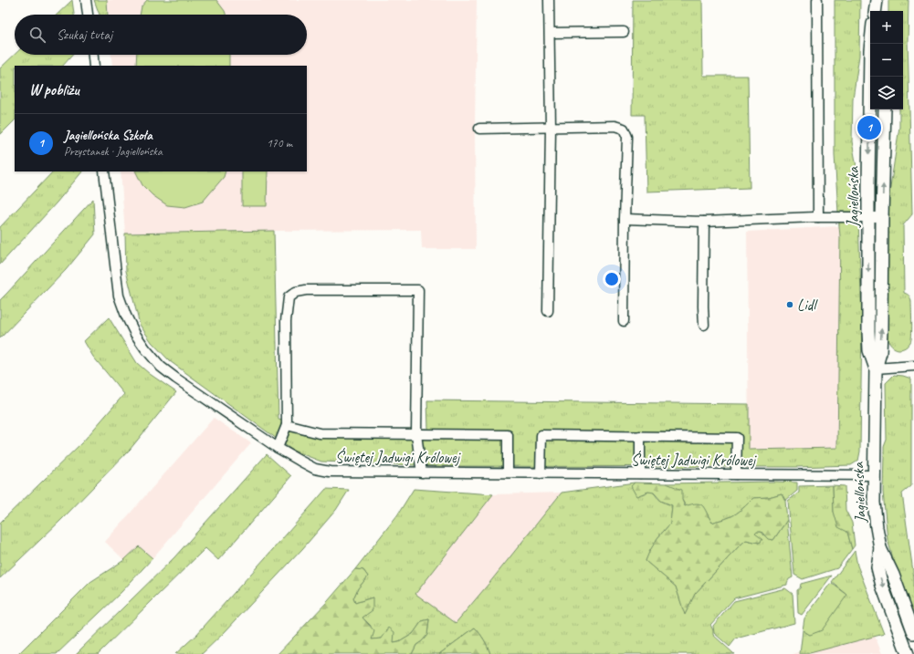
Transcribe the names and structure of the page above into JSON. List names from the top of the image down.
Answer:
{
  "streets": {
    "street": ["Jagiellońska", "Świętej Jadwigi Królowej"]
  },
  "crossings": [
    ["Jagiellońska", "Świętej Jadwigi Królowej"]
  ],
  "places": ["Lidl"],
  "page": {
    "map_buttons": ["+", "−"],
    "search": "Szukaj tutaj",
    "heading": "W pobliżu",
    "list": [
      {
        "mark": "1",
        "name": "Jagiellońska Szkoła",
        "note": "Przystanek · Jagiellońska",
        "value": "170 m"
      }
    ],
    "pins": "1"
  }
}
